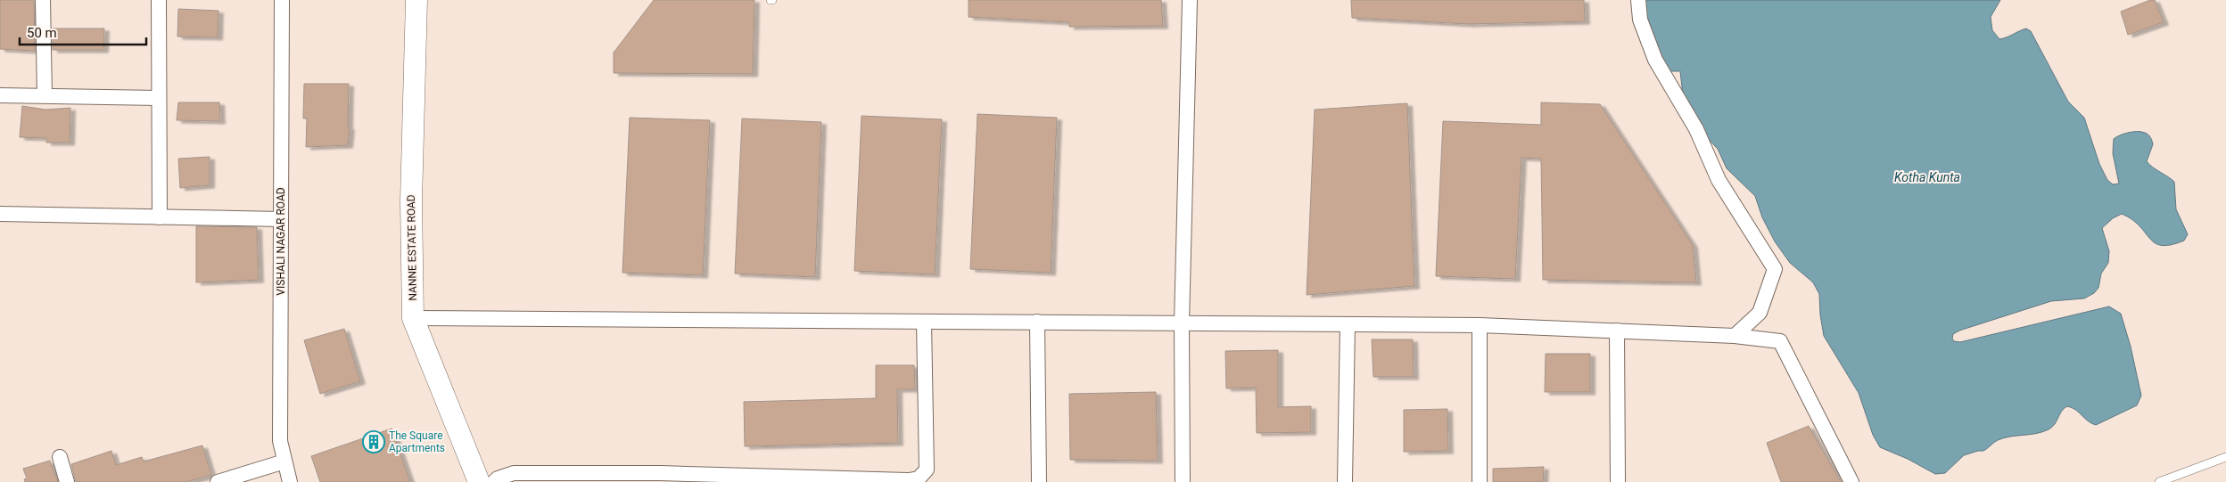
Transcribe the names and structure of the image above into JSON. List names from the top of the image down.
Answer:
{
  "streets": {
    "street": ["VISHALI NAGAR ROAD", "NANNE ESTATE ROAD"]
  },
  "water": ["Kotha Kunta"],
  "places": {
    "building": ["The Square Apartments"]
  },
  "scale_bar": "50 m"
}
